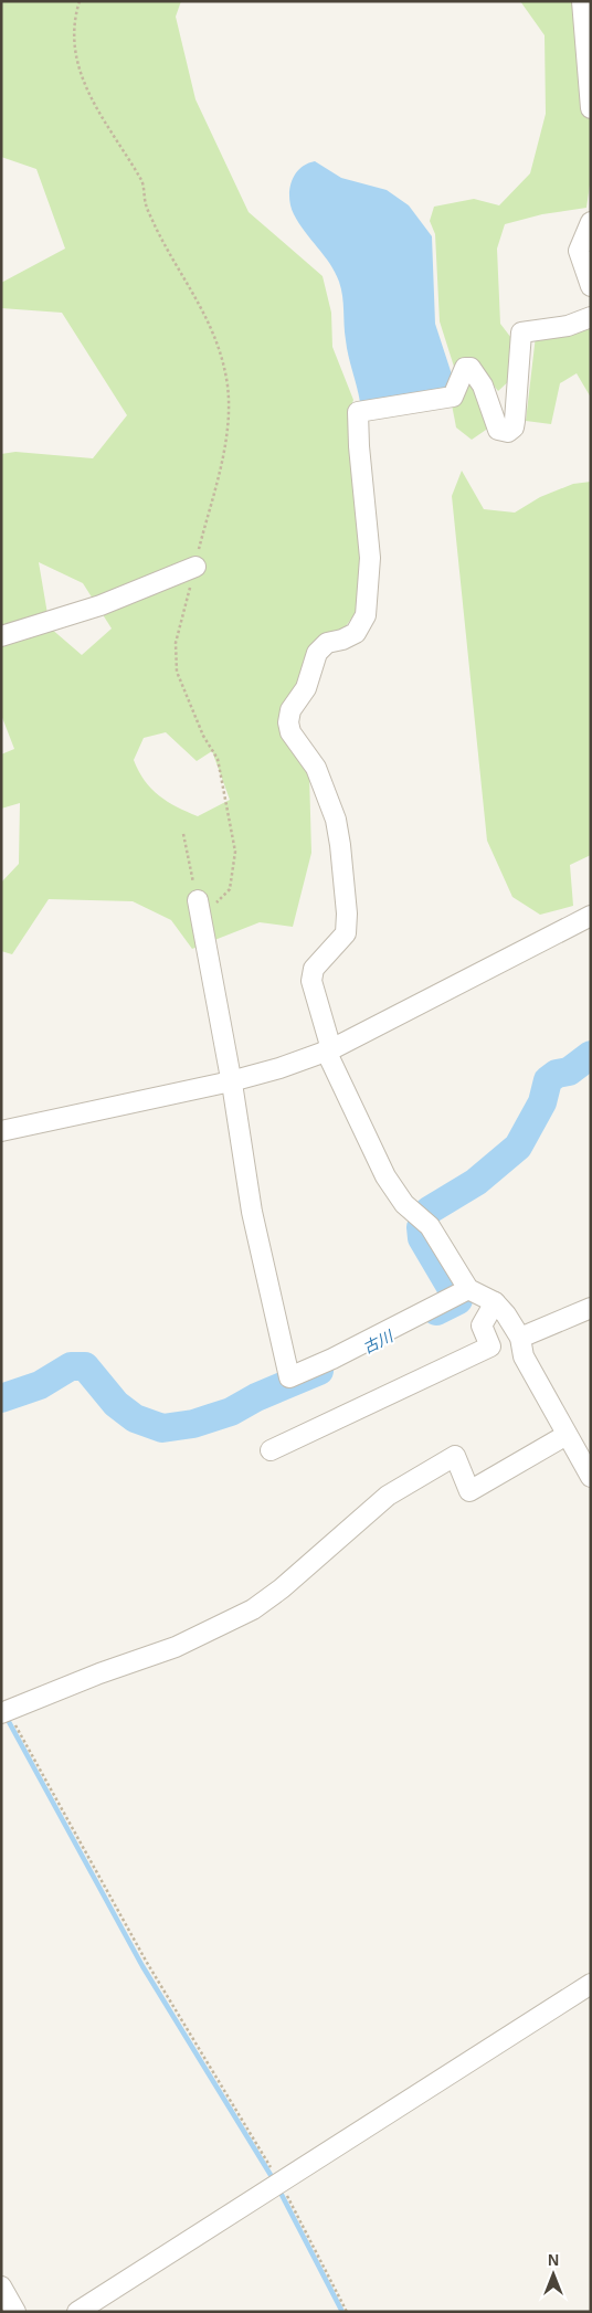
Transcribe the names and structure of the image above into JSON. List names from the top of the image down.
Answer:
{
  "water": ["古川"],
  "north": "top"
}
